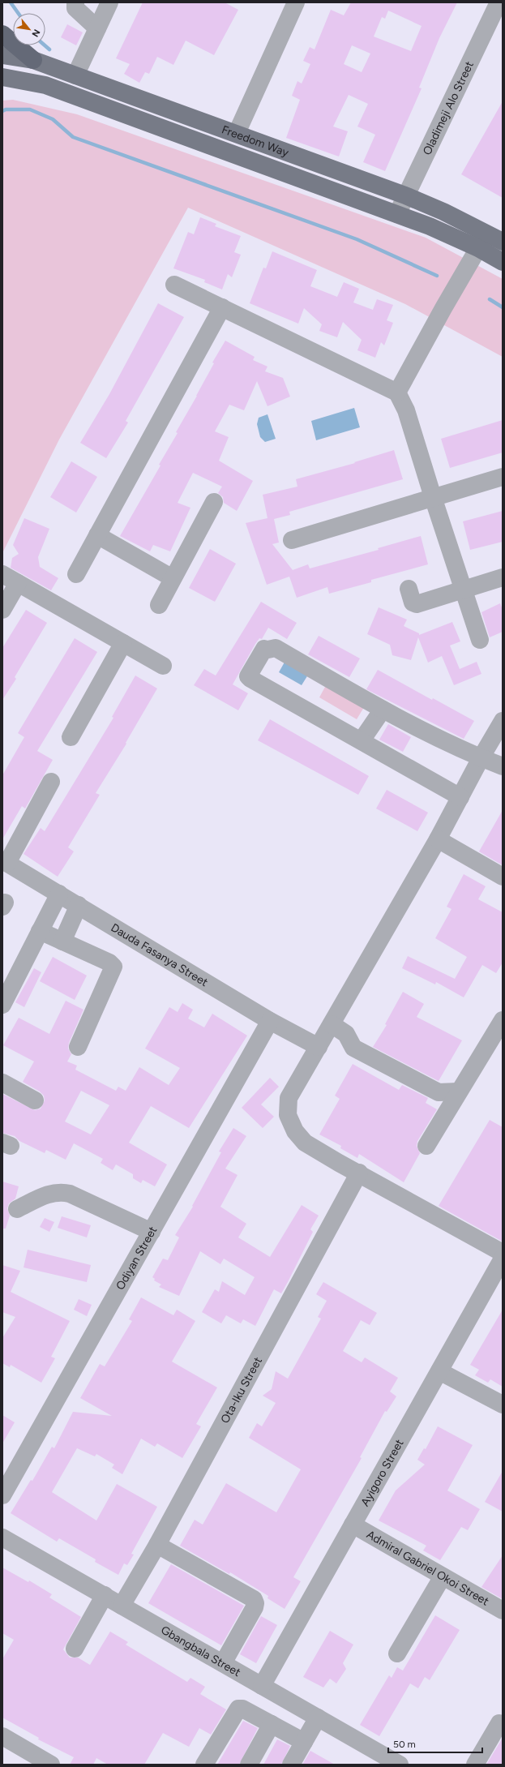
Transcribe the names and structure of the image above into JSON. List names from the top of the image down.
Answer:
{
  "streets": {
    "main road": ["Freedom Way"],
    "street": [
      "Oladimeji Alo Street",
      "Dauda Fasanya Street",
      "Odiyan Street",
      "Ota-Iku Street",
      "Ayigoro Street",
      "Admiral Gabriel Okoi Street",
      "Gbangbala Street"
    ]
  },
  "crossings": [
    ["Oladimeji Alo Street", "Freedom Way"],
    ["Dauda Fasanya Street", "Odiyan Street"],
    ["Ota-Iku Street", "Gbangbala Street"],
    ["Ayigoro Street", "Admiral Gabriel Okoi Street"],
    ["Ayigoro Street", "Gbangbala Street"]
  ],
  "scale_bar": "50 m",
  "north": "bottom right"
}
